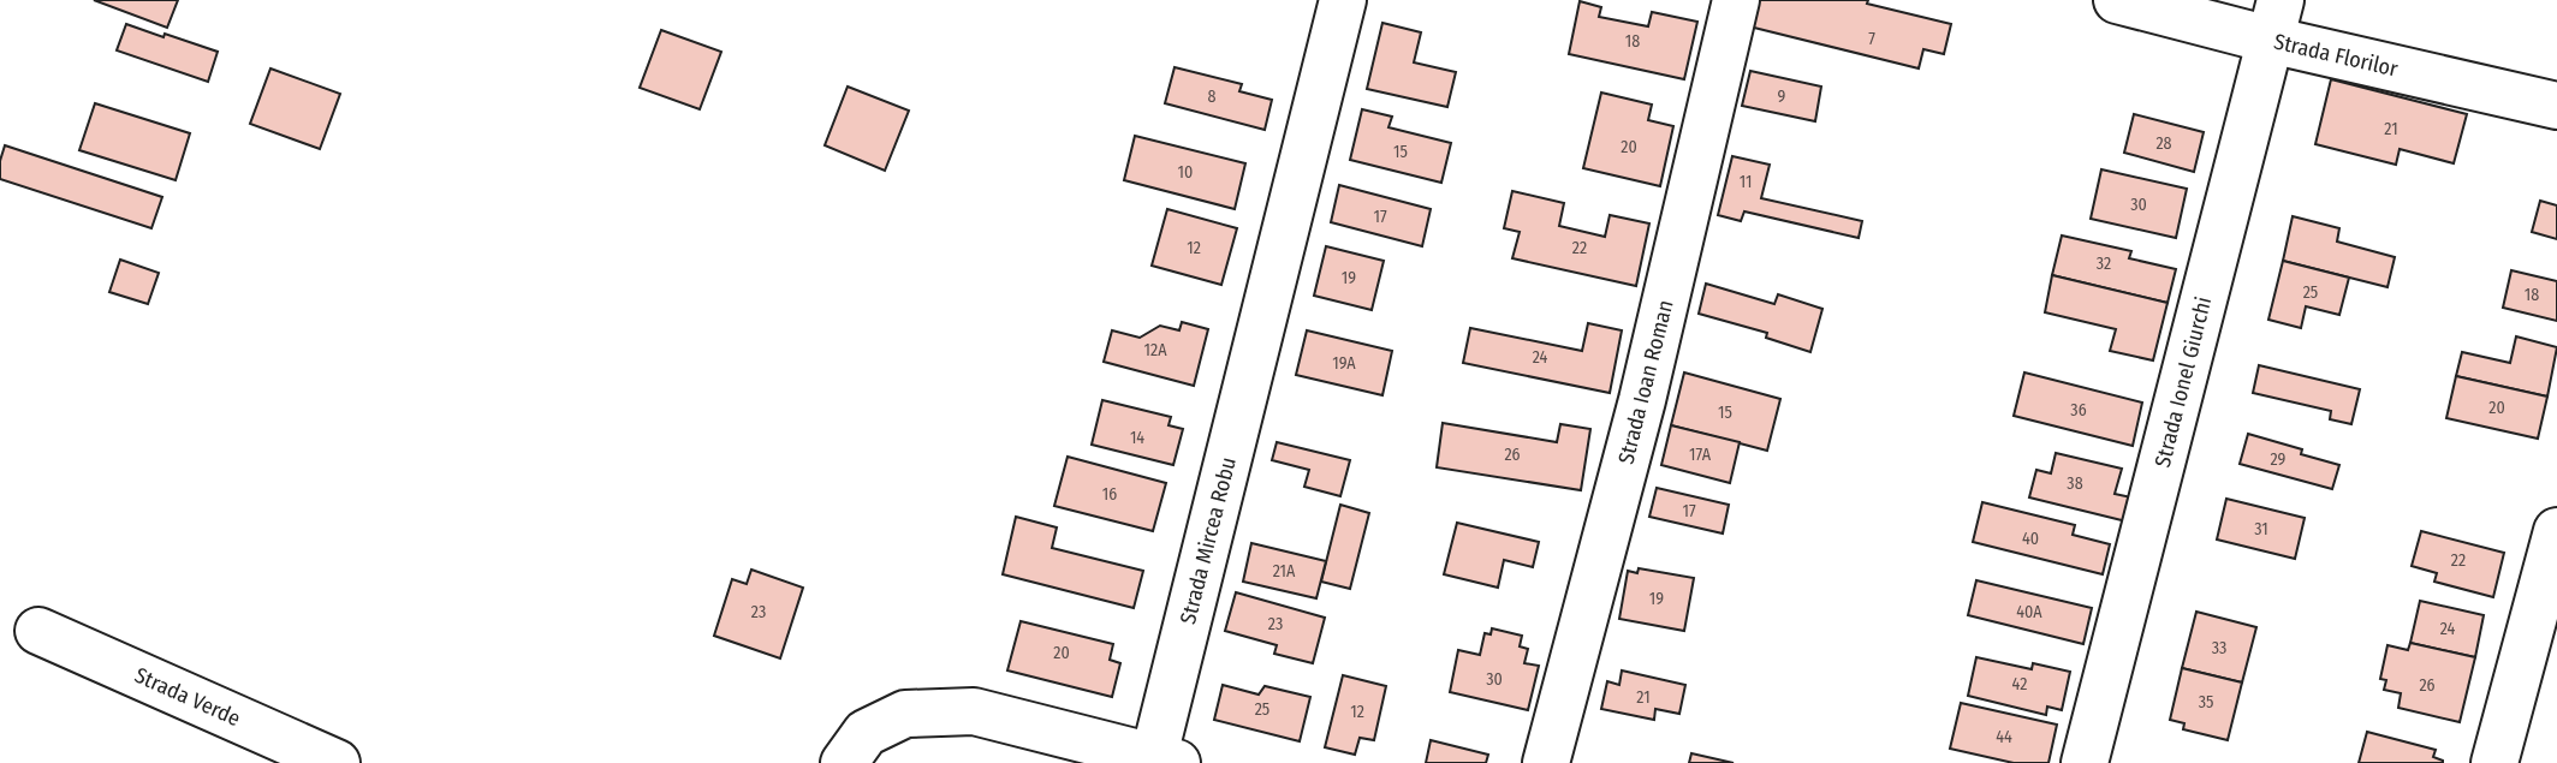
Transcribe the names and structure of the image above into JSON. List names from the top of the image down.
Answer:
{
  "streets": {
    "street": [
      "Strada Florilor",
      "Strada Ioan Roman",
      "Strada Ionel Giurchi",
      "Strada Mircea Robu",
      "Strada Verde"
    ]
  },
  "crossings": [
    ["Strada Florilor", "Strada Ionel Giurchi"]
  ],
  "house_numbers": [
    "7",
    "18",
    "8",
    "9",
    "21",
    "28",
    "20",
    "15",
    "10",
    "11",
    "30",
    "17",
    "12",
    "22",
    "32",
    "19",
    "25",
    "18",
    "12A",
    "24",
    "19A",
    "20",
    "36",
    "15",
    "14",
    "26",
    "17A",
    "29",
    "38",
    "16",
    "17",
    "31",
    "40",
    "22",
    "21A",
    "19",
    "23",
    "40A",
    "23",
    "24",
    "33",
    "20",
    "30",
    "42",
    "26",
    "21",
    "35",
    "25",
    "12",
    "44"
  ]
}
